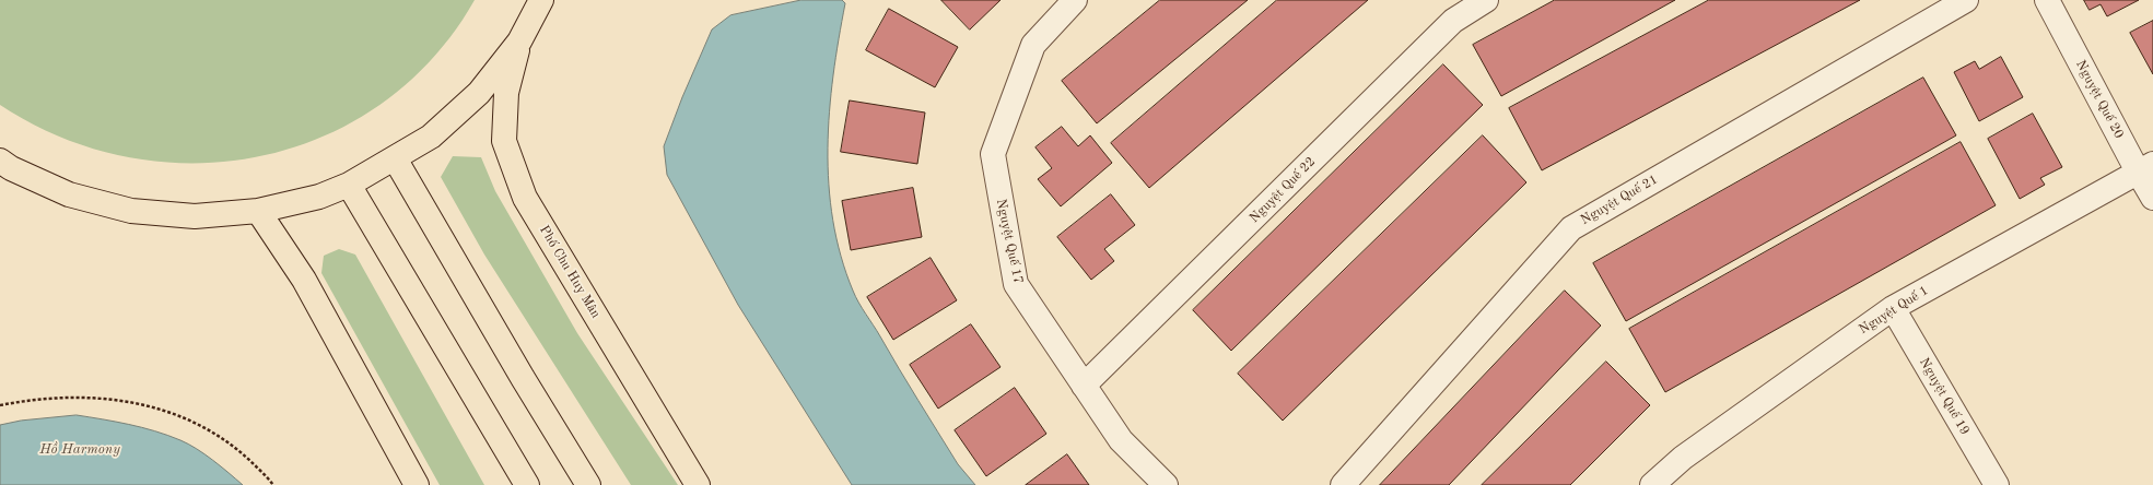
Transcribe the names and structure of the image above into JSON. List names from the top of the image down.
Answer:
{
  "streets": {
    "main road": ["Phố Chu Huy Mân"],
    "street": [
      "Nguyệt Quế 20",
      "Nguyệt Quế 22",
      "Nguyệt Quế 21",
      "Nguyệt Quế 17",
      "Nguyệt Quế 1",
      "Nguyệt Quế 19"
    ]
  },
  "crossings": [
    ["Nguyệt Quế 20", "Nguyệt Quế 1"],
    ["Nguyệt Quế 22", "Nguyệt Quế 17"],
    ["Nguyệt Quế 1", "Nguyệt Quế 19"]
  ],
  "water": ["Hồ Harmony"]
}
